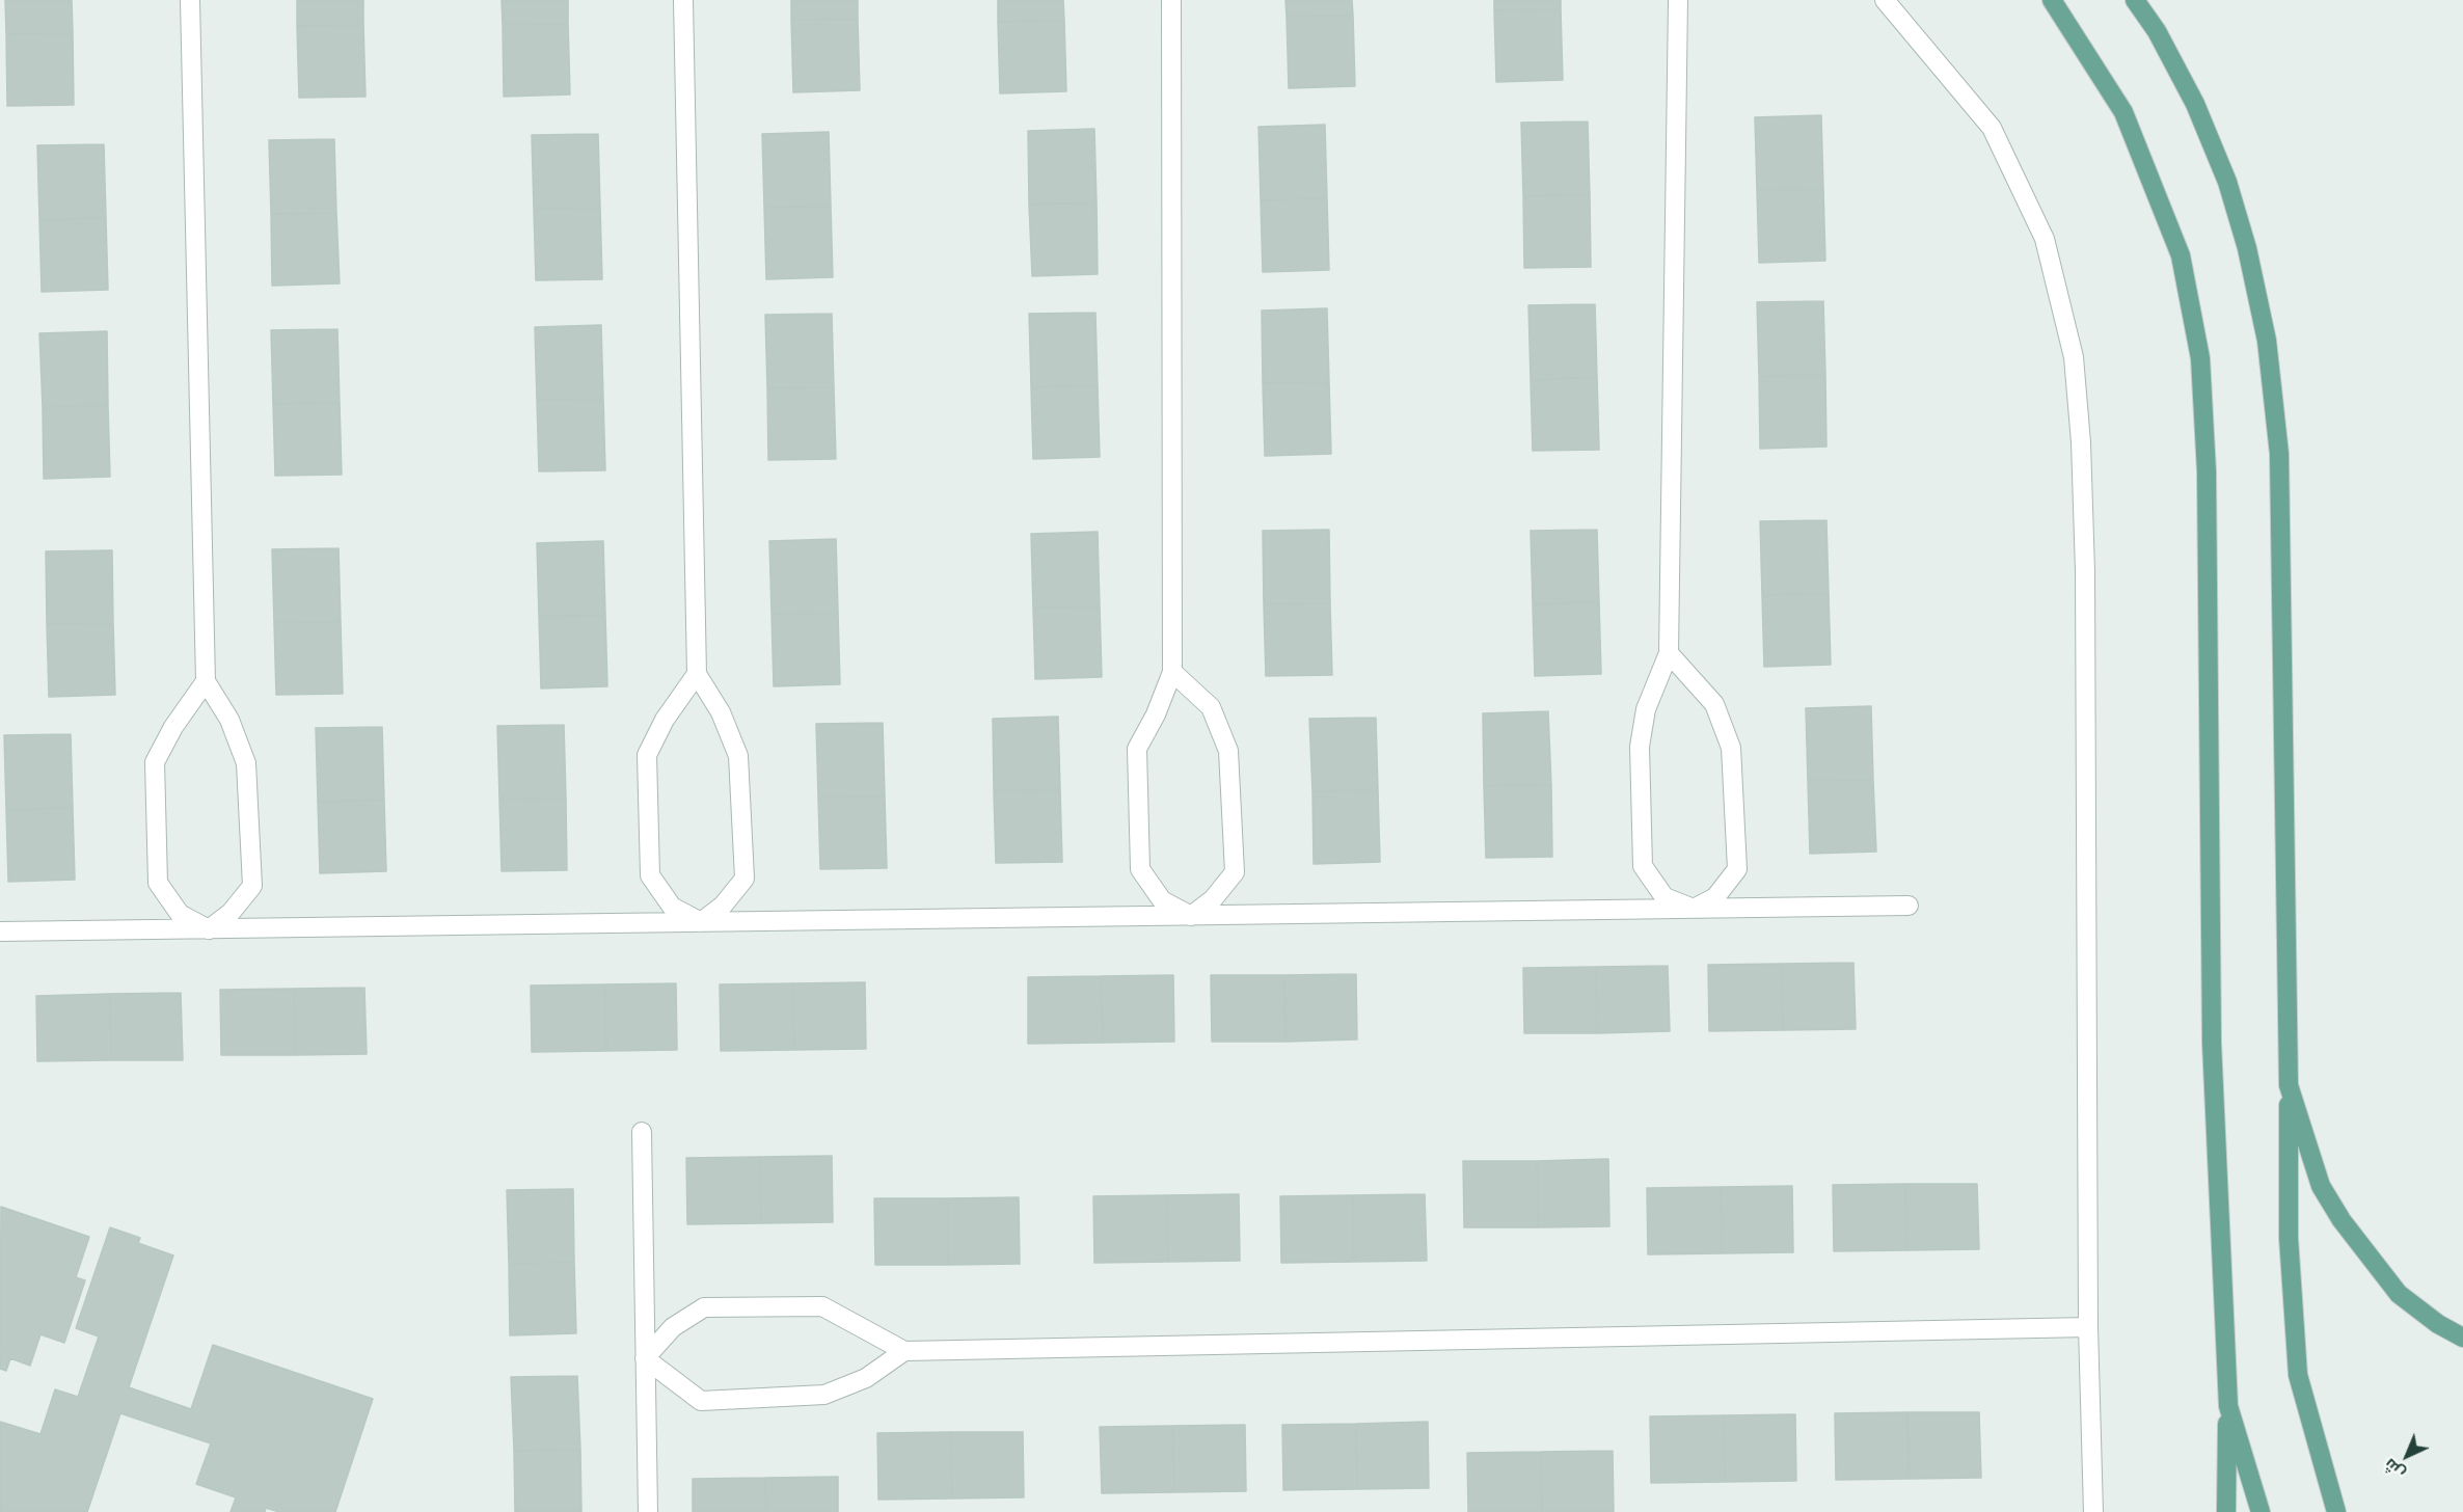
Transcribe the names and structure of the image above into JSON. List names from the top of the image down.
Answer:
{
  "north": "bottom left"
}
